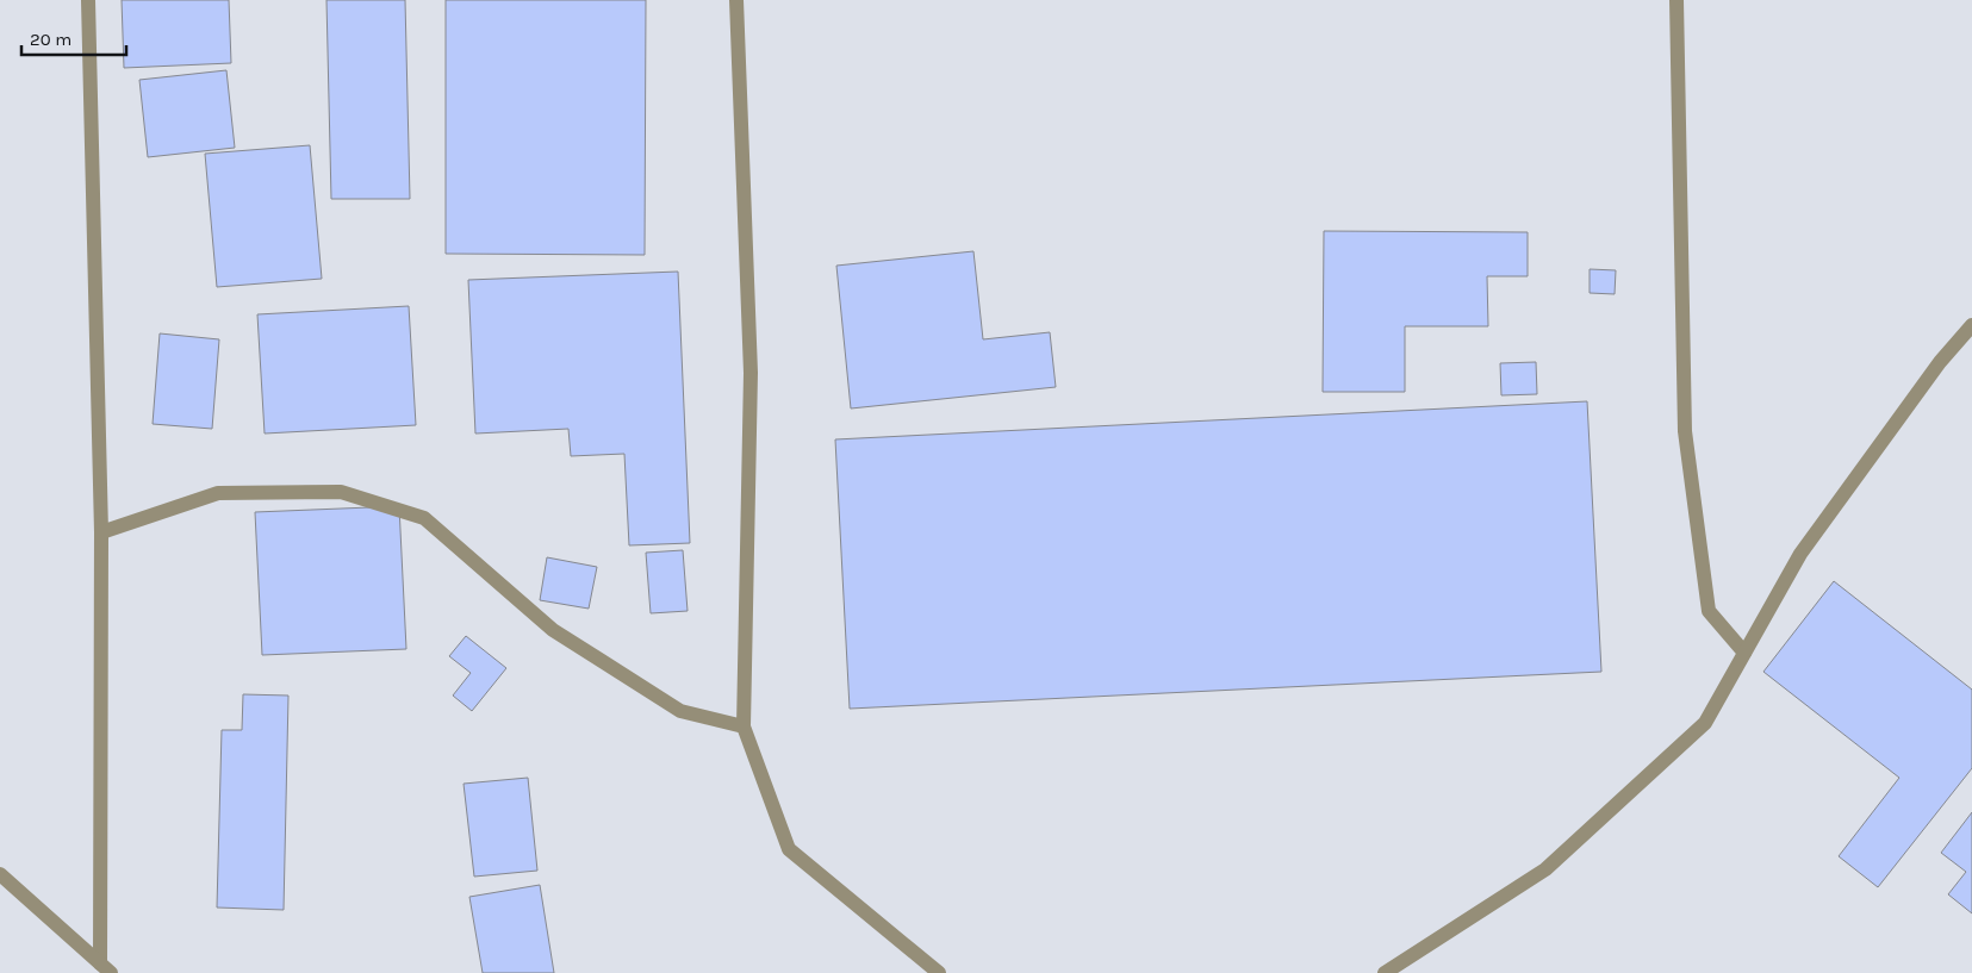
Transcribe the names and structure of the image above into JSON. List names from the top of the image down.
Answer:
{
  "scale_bar": "20 m"
}
